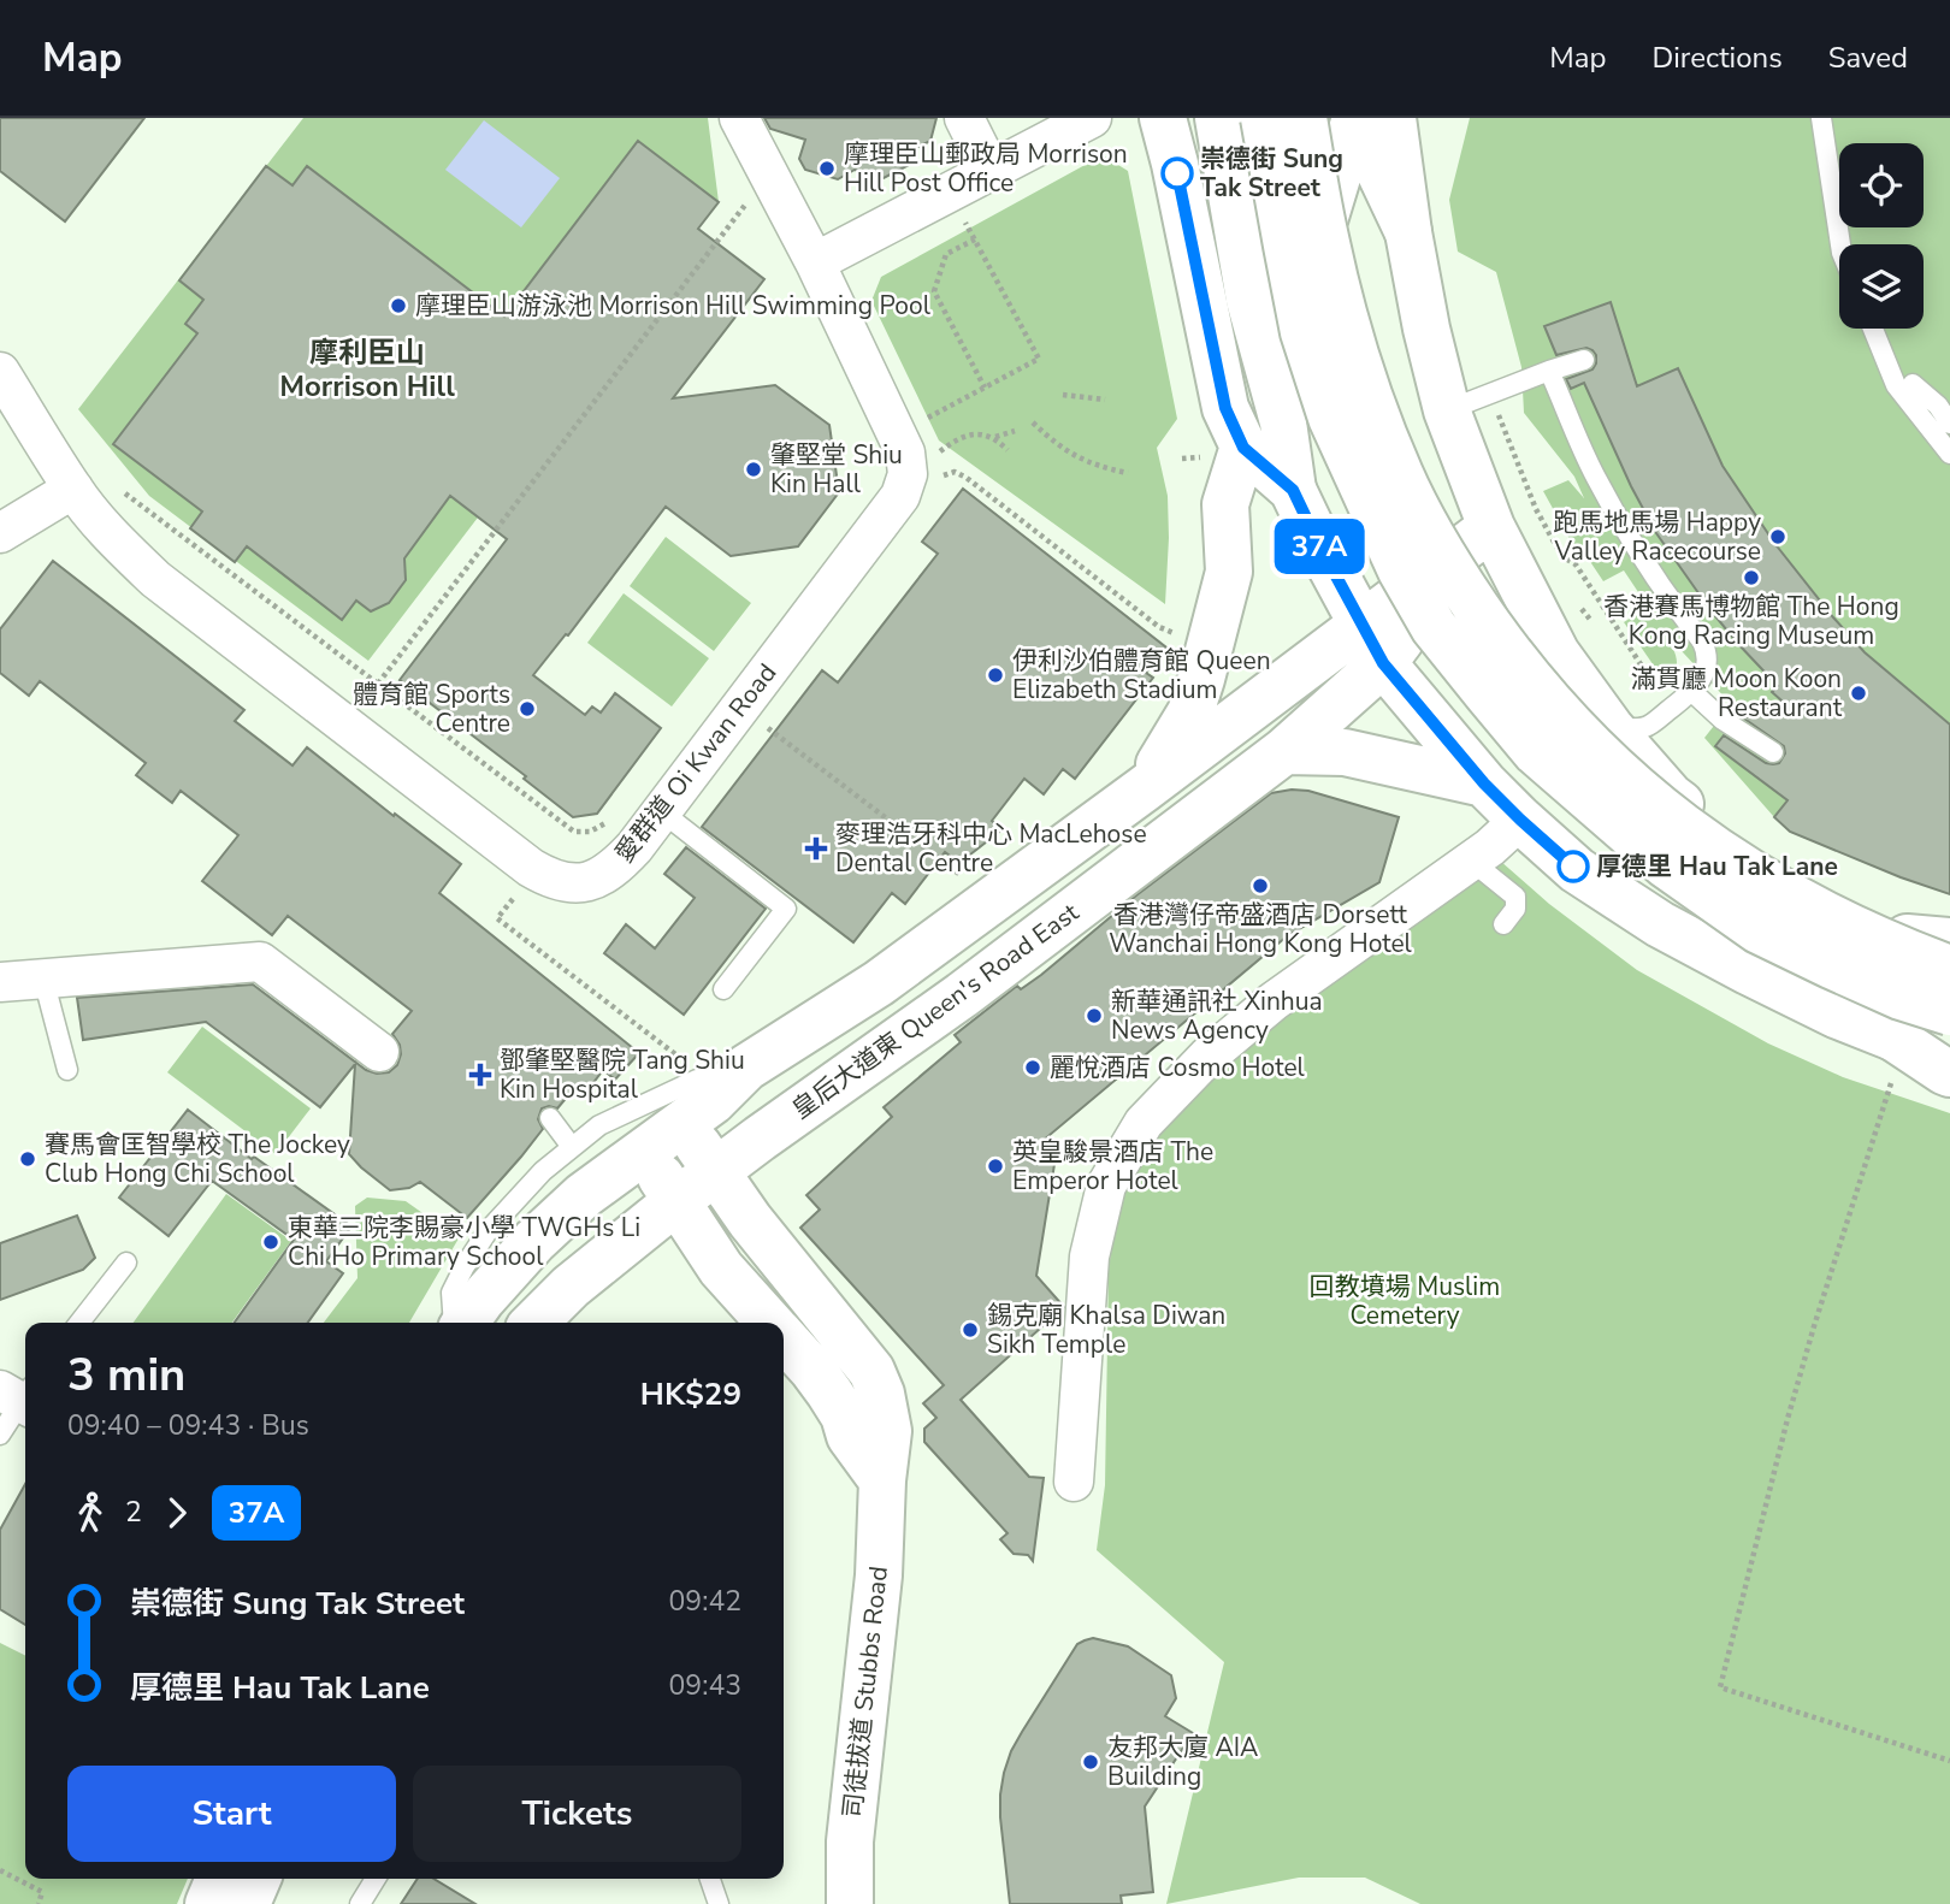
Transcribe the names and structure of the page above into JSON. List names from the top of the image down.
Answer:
{
  "streets": {
    "main road": ["皇后大道東 Queen's Road East", "司徒拔道 Stubbs Road"],
    "street": ["愛群道 Oi Kwan Road"]
  },
  "crossings": [
    ["皇后大道東 Queen's Road East", "司徒拔道 Stubbs Road"]
  ],
  "districts": ["摩利臣山 Morrison Hill"],
  "parks": ["回教墳場 Muslim Cemetery"],
  "places": {
    "other": [
      "摩理臣山郵政局 Morrison Hill Post Office",
      "崇德街 Sung Tak Street",
      "摩理臣山游泳池 Morrison Hill Swimming Pool",
      "肇堅堂 Shiu Kin Hall",
      "跑馬地馬場 Happy Valley Racecourse",
      "香港賽馬博物館 The Hong Kong Racing Museum",
      "伊利沙伯體育館 Queen Elizabeth Stadium",
      "滿貫廳 Moon Koon Restaurant",
      "體育館 Sports Centre",
      "厚德里 Hau Tak Lane",
      "香港灣仔帝盛酒店 Dorsett Wanchai Hong Kong Hotel",
      "新華通訊社 Xinhua News Agency",
      "麗悅酒店 Cosmo Hotel",
      "賽馬會匡智學校 The Jockey Club Hong Chi School",
      "英皇駿景酒店 The Emperor Hotel",
      "東華三院李賜豪小學 TWGHs Li Chi Ho Primary School",
      "錫克廟 Khalsa Diwan Sikh Temple",
      "友邦大廈 AIA Building"
    ],
    "health": ["麥理浩牙科中心 MacLehose Dental Centre", "鄧肇堅醫院 Tang Shiu Kin Hospital"]
  },
  "lines": ["bus line 37A"],
  "page": {
    "header": "Map",
    "nav": ["Map", "Directions", "Saved"],
    "on_map": "37A",
    "heading": ["3 min", "09:40 – 09:43 · Bus", "HK$29"],
    "legs": ["2", "37A"],
    "list": [
      {
        "name": "崇德街 Sung Tak Street",
        "value": "09:42"
      },
      {
        "name": "厚德里 Hau Tak Lane",
        "value": "09:43"
      }
    ],
    "buttons": ["Start", "Tickets"]
  }
}
